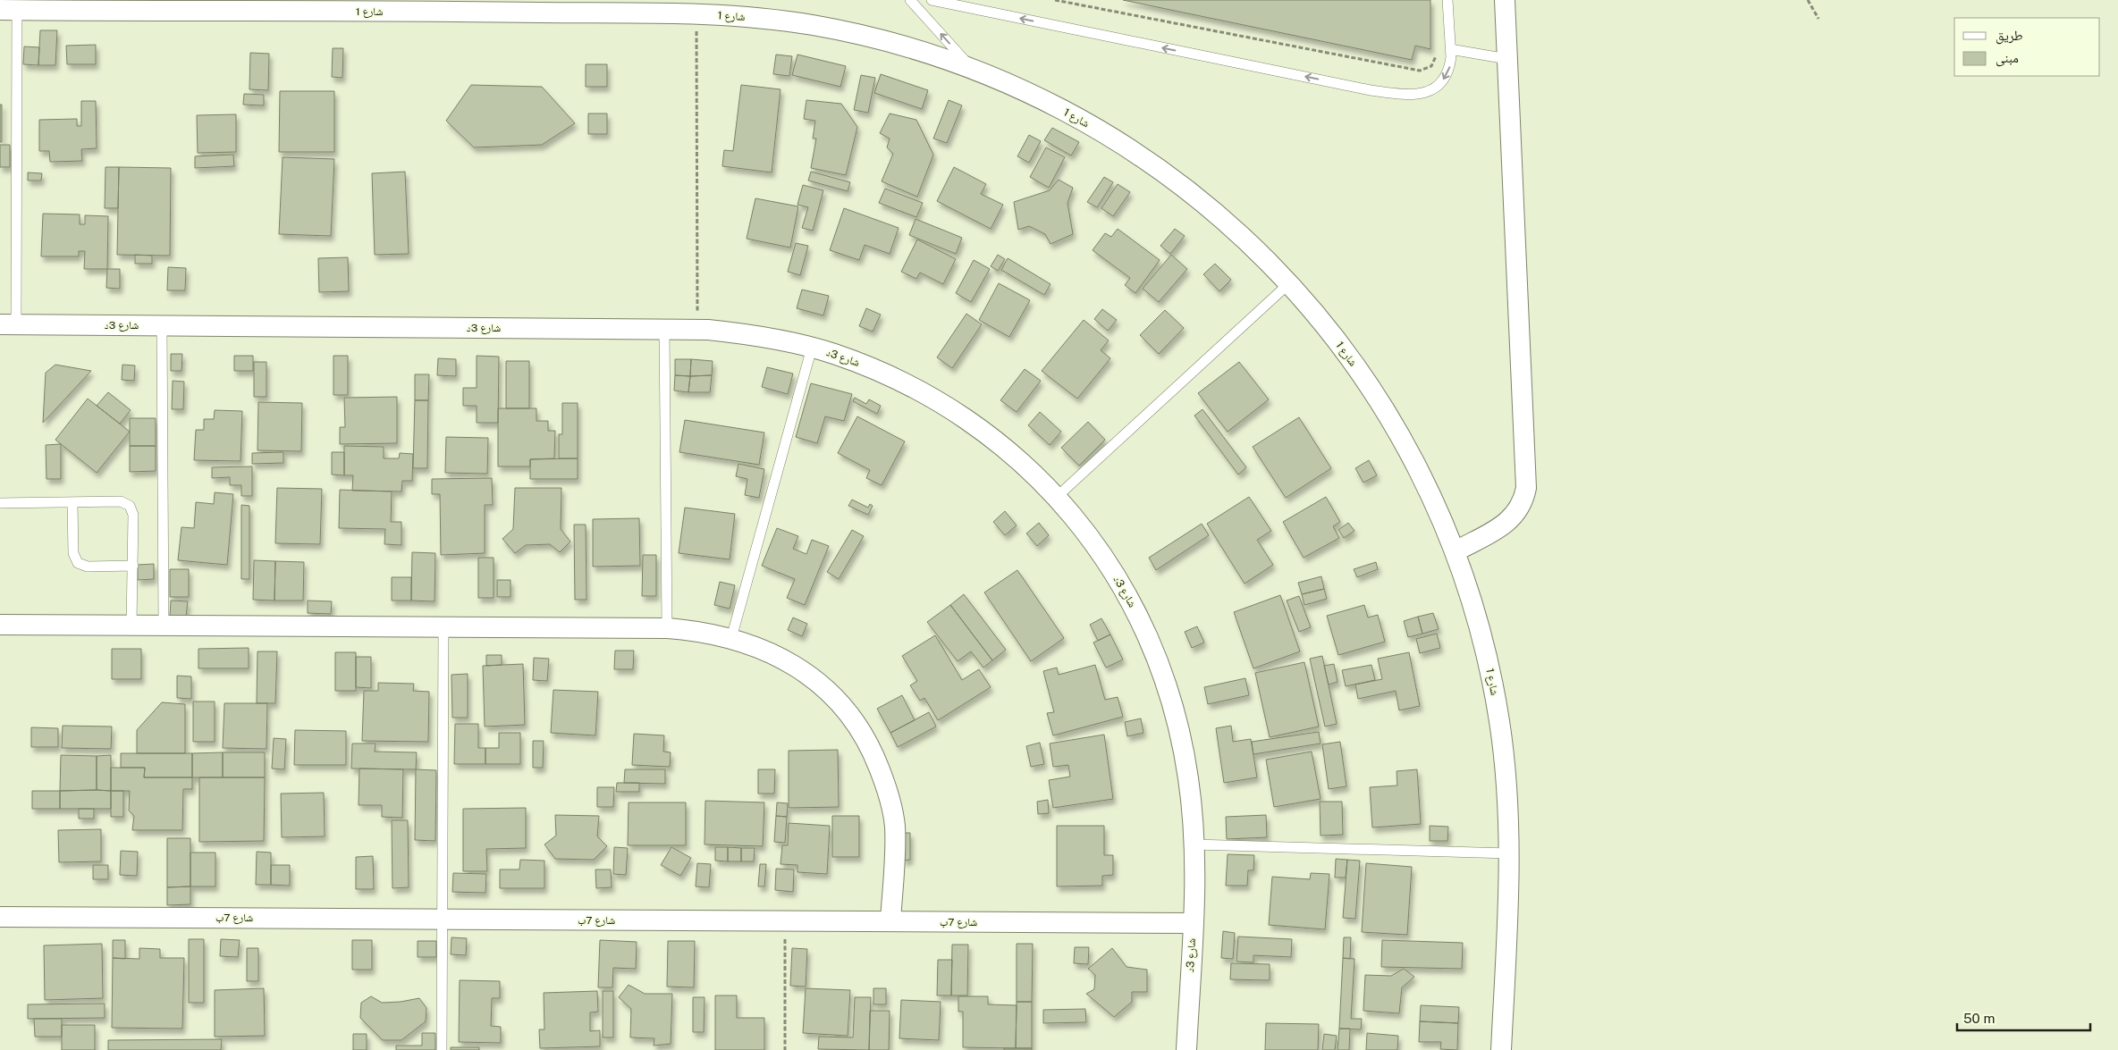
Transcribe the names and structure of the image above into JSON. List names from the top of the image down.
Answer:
{
  "streets": {
    "street": ["شارع 1", "شارع 3د", "شارع 7ب"]
  },
  "crossings": [
    ["شارع 3د", "شارع 7ب"]
  ],
  "legend": ["طريق", "مبنى"],
  "scale_bar": "50 m"
}
